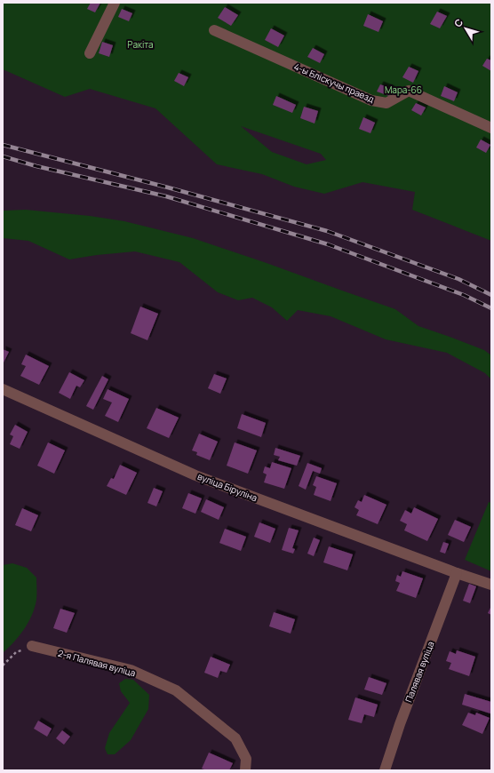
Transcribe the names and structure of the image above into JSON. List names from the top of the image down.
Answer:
{
  "streets": {
    "street": [
      "4-ы Бліскучы праезд",
      "вуліца Біруліна",
      "2-я Палявая вуліца",
      "Палявая вуліца"
    ]
  },
  "crossings": [
    ["вуліца Біруліна", "Палявая вуліца"]
  ],
  "parks": ["Ракіта", "Мара-66"],
  "north": "top left"
}
